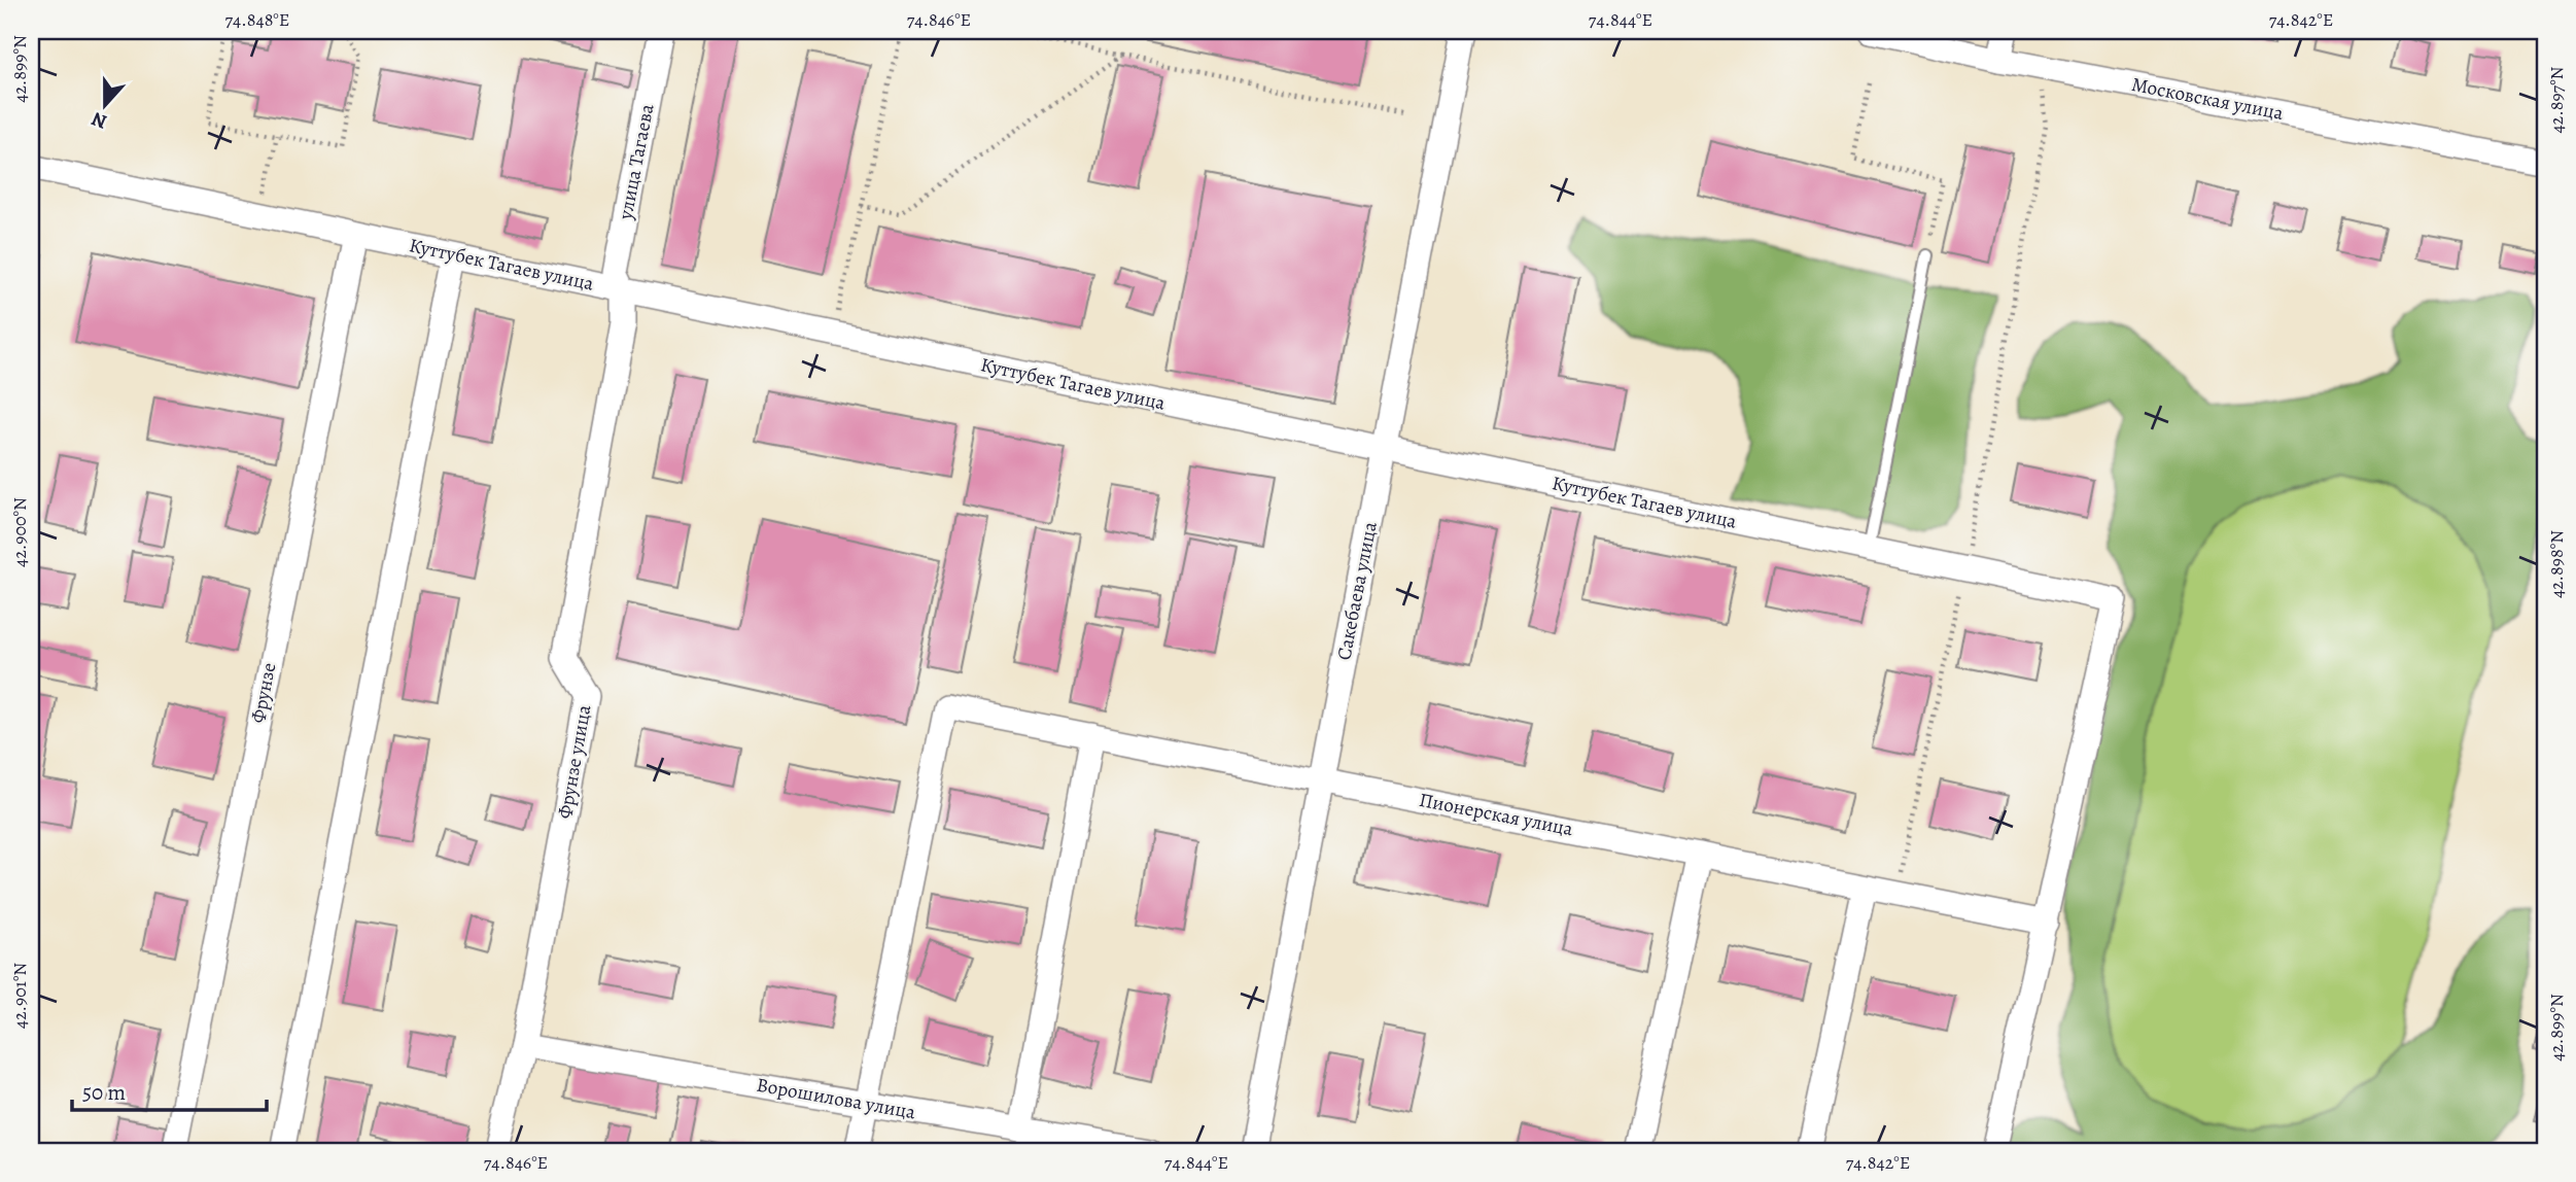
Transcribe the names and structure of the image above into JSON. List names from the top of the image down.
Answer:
{
  "streets": {
    "street": [
      "Московская улица",
      "улица Тагаева",
      "Куттубек Тагаев улица",
      "Сакебаева улица",
      "Фрунзе",
      "Фрунзе улица",
      "Пионерская улица",
      "Ворошилова улица"
    ]
  },
  "crossings": [
    ["улица Тагаева", "Куттубек Тагаев улица"],
    ["улица Тагаева", "Фрунзе улица"],
    ["Куттубек Тагаев улица", "Сакебаева улица"],
    ["Куттубек Тагаев улица", "Фрунзе"],
    ["Куттубек Тагаев улица", "Фрунзе улица"],
    ["Куттубек Тагаев улица", "Пионерская улица"],
    ["Сакебаева улица", "Пионерская улица"],
    ["Фрунзе улица", "Ворошилова улица"],
    ["Пионерская улица", "Ворошилова улица"]
  ],
  "scale_bar": "50 m",
  "north": "bottom",
  "coordinates": [
    "74.848°E",
    "74.846°E",
    "74.844°E",
    "74.842°E",
    "42.899°N",
    "42.897°N",
    "42.900°N",
    "42.898°N",
    "42.901°N"
  ]
}
